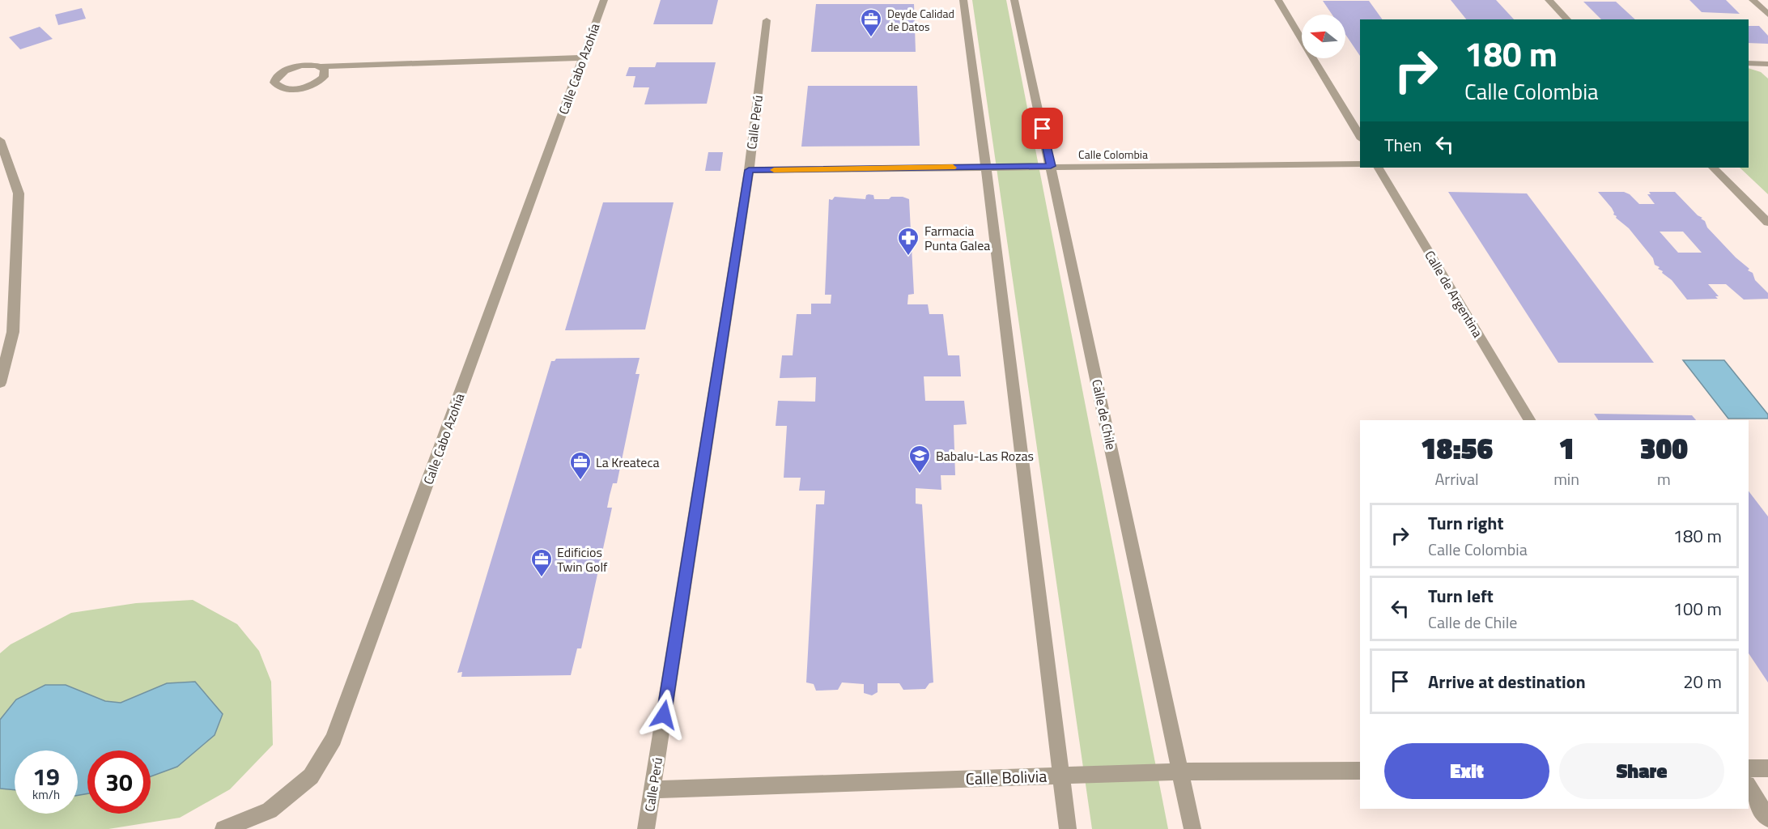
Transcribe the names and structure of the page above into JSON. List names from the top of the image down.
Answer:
{
  "streets": {
    "street": [
      "Calle Cabo Azohía",
      "Calle Perú",
      "Calle Colombia",
      "Calle de Argentina",
      "Calle de Chile",
      "Calle Bolivia"
    ]
  },
  "crossings": [
    ["Calle Perú", "Calle Colombia"],
    ["Calle Perú", "Calle Bolivia"],
    ["Calle Colombia", "Calle de Chile"],
    ["Calle de Chile", "Calle Bolivia"]
  ],
  "places": {
    "office": ["Deyde Calidad de Datos", "La Kreateca", "Edificios Twin Golf"],
    "pharmacy": ["Farmacia Punta Galea"],
    "school or university": ["Babalu-Las Rozas"]
  },
  "north": "left",
  "page": {
    "turn": ["180 m", "Calle Colombia"],
    "then": "Then",
    "eta": [
      "18:56",
      "Arrival",
      "1",
      "min",
      "300",
      "m"
    ],
    "list": [
      {
        "name": "Turn right",
        "note": "Calle Colombia",
        "value": "180 m"
      },
      {
        "name": "Turn left",
        "note": "Calle de Chile",
        "value": "100 m"
      },
      {
        "name": "Arrive at destination",
        "value": "20 m"
      }
    ],
    "buttons": ["Exit", "Share"],
    "speed": "19 km/h",
    "limit": "30"
  }
}
